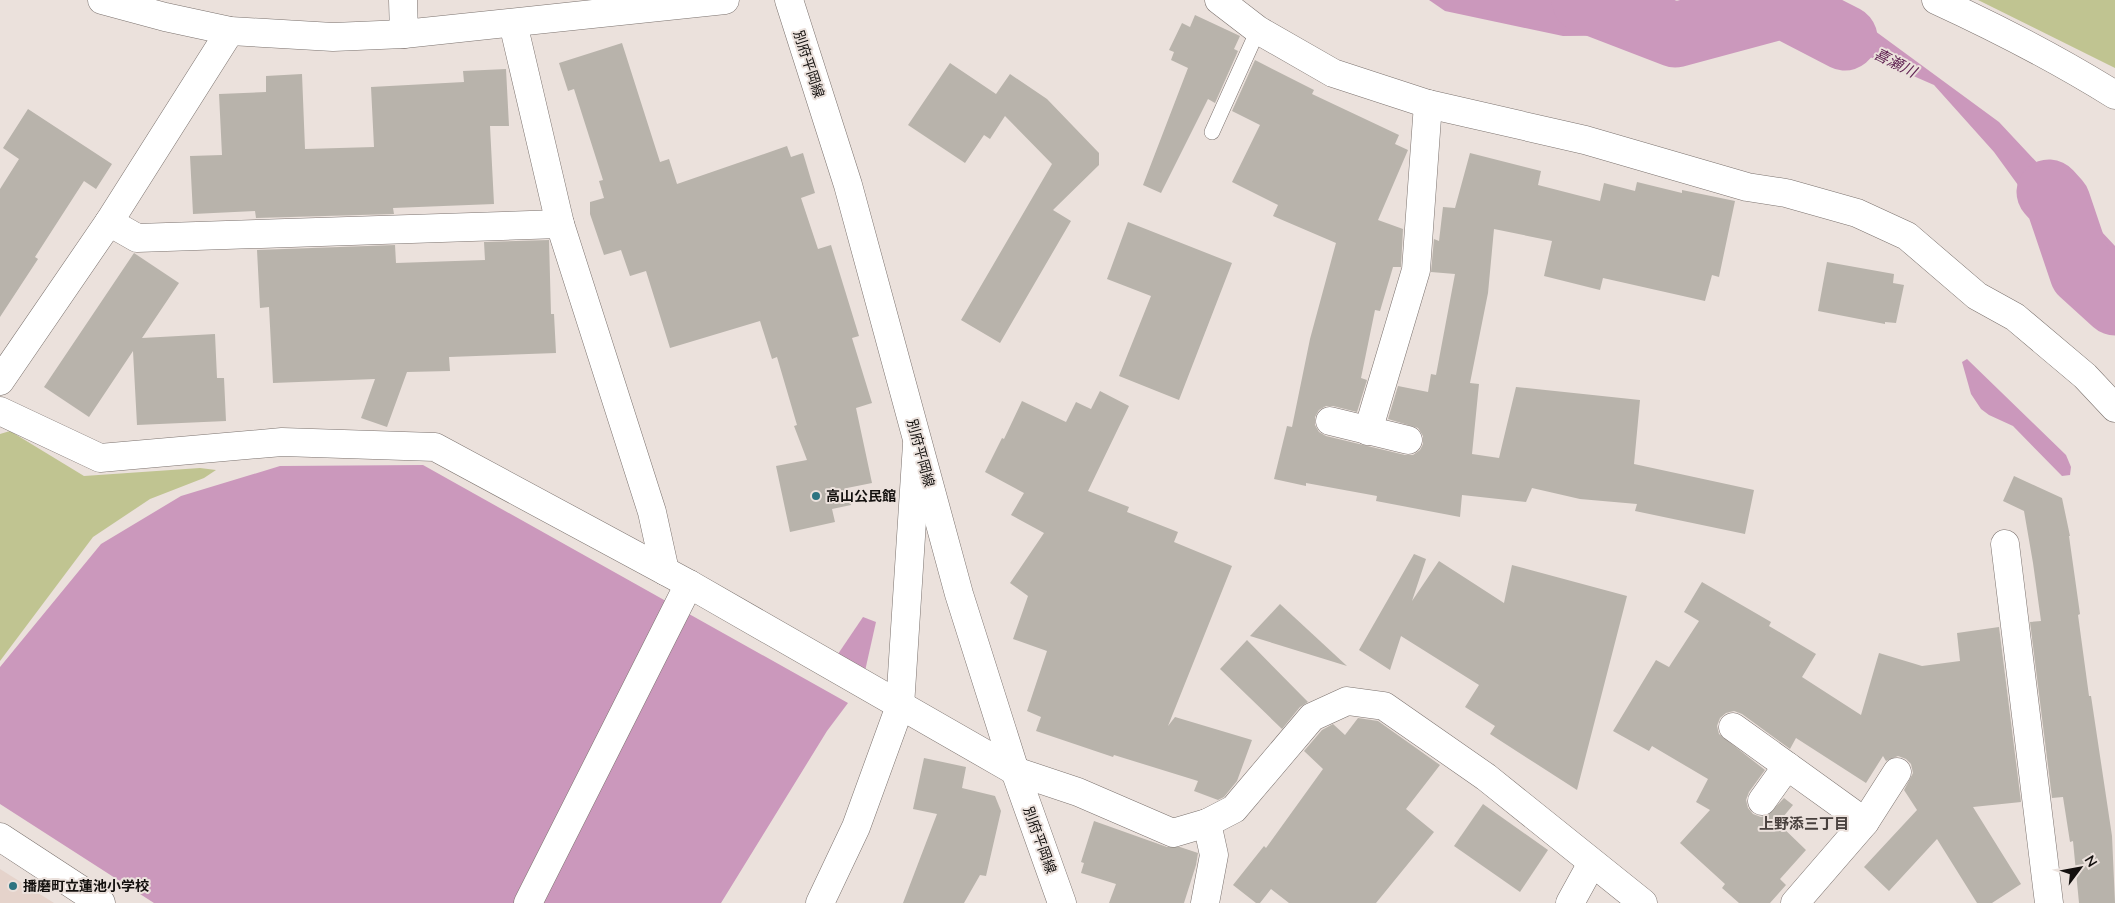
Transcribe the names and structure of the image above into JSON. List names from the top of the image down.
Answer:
{
  "streets": {
    "street": ["別府平岡線"]
  },
  "districts": ["上野添三丁目"],
  "water": ["喜瀬川"],
  "places": ["高山公民館", "播磨町立蓮池小学校"],
  "north": "top right"
}
